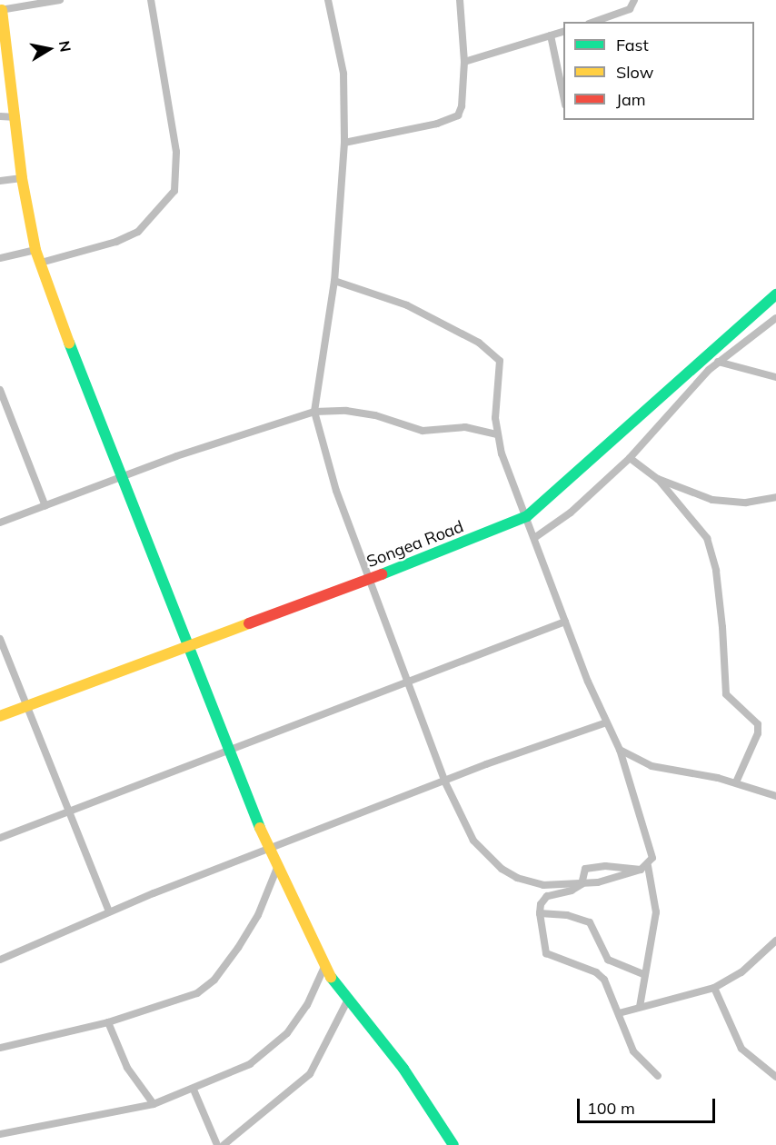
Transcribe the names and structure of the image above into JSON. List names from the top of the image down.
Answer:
{
  "streets": {
    "main road": ["Songea Road"]
  },
  "legend": ["Fast", "Slow", "Jam"],
  "scale_bar": "100 m",
  "north": "right"
}
